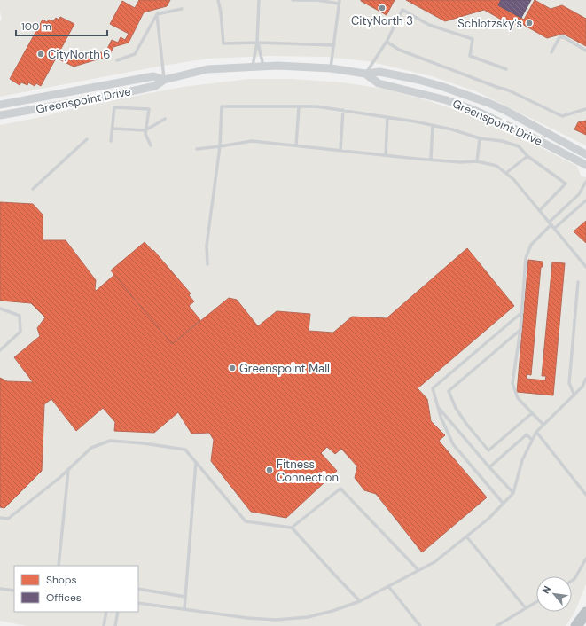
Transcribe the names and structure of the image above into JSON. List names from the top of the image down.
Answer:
{
  "streets": {
    "street": ["Greenspoint Drive"]
  },
  "places": [
    "CityNorth 3",
    "Schlotzsky's",
    "CityNorth 6",
    "Greenspoint Mall",
    "Fitness Connection"
  ],
  "legend": ["Shops", "Offices"],
  "scale_bar": "100 m",
  "north": "top left"
}
